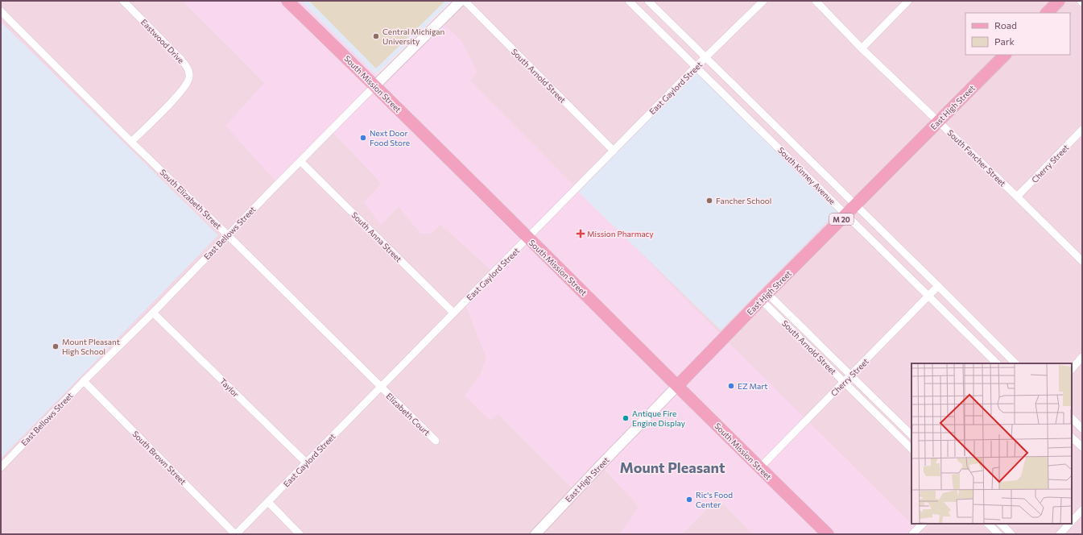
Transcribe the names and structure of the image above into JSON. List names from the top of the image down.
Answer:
{
  "streets": {
    "main road": ["South Mission Street", "East High Street", "M 20"],
    "street": [
      "Eastwood Drive",
      "South Arnold Street",
      "East Gaylord Street",
      "South Fancher Street",
      "Cherry Street",
      "South Kinney Avenue",
      "South Elizabeth Street",
      "East Bellows Street",
      "South Anna Street",
      "Taylor",
      "Elizabeth Court",
      "South Brown Street"
    ]
  },
  "crossings": [
    ["Eastwood Drive", "South Elizabeth Street"],
    ["South Arnold Street", "East Gaylord Street"],
    ["South Arnold Street", "East High Street"],
    ["South Arnold Street", "Cherry Street"],
    ["South Mission Street", "East Gaylord Street"],
    ["South Mission Street", "East High Street"],
    ["South Mission Street", "Cherry Street"],
    ["South Mission Street", "East Bellows Street"],
    ["East Gaylord Street", "South Kinney Avenue"],
    ["East Gaylord Street", "South Elizabeth Street"],
    ["East Gaylord Street", "South Anna Street"],
    ["East Gaylord Street", "Taylor"],
    ["East Gaylord Street", "Elizabeth Court"],
    ["East Gaylord Street", "South Brown Street"],
    ["East High Street", "South Fancher Street"],
    ["East High Street", "South Kinney Avenue"],
    ["South Fancher Street", "Cherry Street"],
    ["Cherry Street", "South Kinney Avenue"],
    ["South Elizabeth Street", "East Bellows Street"],
    ["South Elizabeth Street", "Elizabeth Court"],
    ["East Bellows Street", "South Anna Street"],
    ["East Bellows Street", "Taylor"],
    ["East Bellows Street", "South Brown Street"]
  ],
  "districts": ["Mount Pleasant"],
  "places": {
    "other": [
      "Central Michigan University",
      "Next Door Food Store",
      "Fancher School",
      "Mount Pleasant High School",
      "EZ Mart",
      "Antique Fire Engine Display",
      "Ric's Food Center"
    ],
    "health": ["Mission Pharmacy"]
  },
  "legend": ["Road", "Park"]
}
